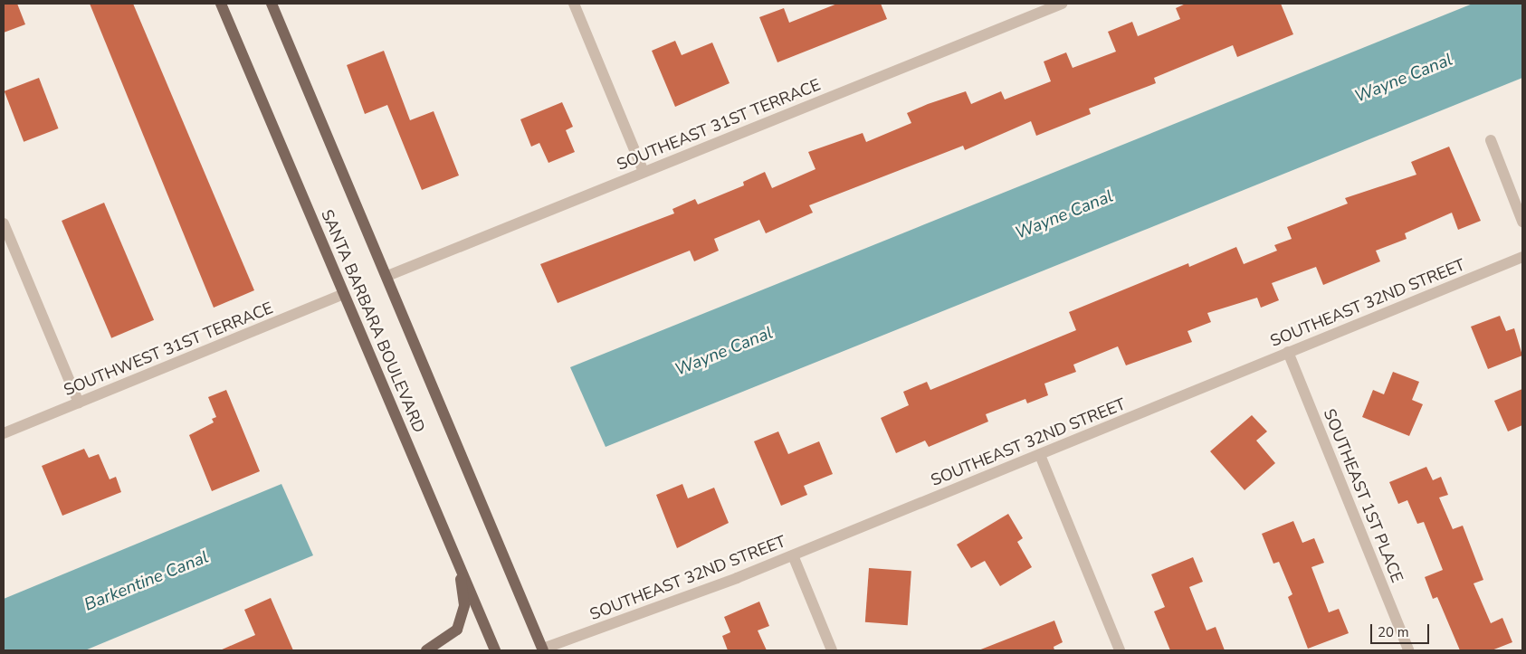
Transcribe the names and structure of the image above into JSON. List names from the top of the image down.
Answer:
{
  "streets": {
    "main road": ["SANTA BARBARA BOULEVARD"],
    "street": [
      "SOUTHEAST 31ST TERRACE",
      "SOUTHEAST 32ND STREET",
      "SOUTHWEST 31ST TERRACE",
      "SOUTHEAST 1ST PLACE"
    ]
  },
  "crossings": [
    ["SOUTHEAST 31ST TERRACE", "SANTA BARBARA BOULEVARD"],
    ["SOUTHEAST 32ND STREET", "SANTA BARBARA BOULEVARD"],
    ["SOUTHEAST 32ND STREET", "SOUTHEAST 1ST PLACE"],
    ["SANTA BARBARA BOULEVARD", "SOUTHWEST 31ST TERRACE"]
  ],
  "water": ["Wayne Canal", "Barkentine Canal"],
  "scale_bar": "20 m"
}
